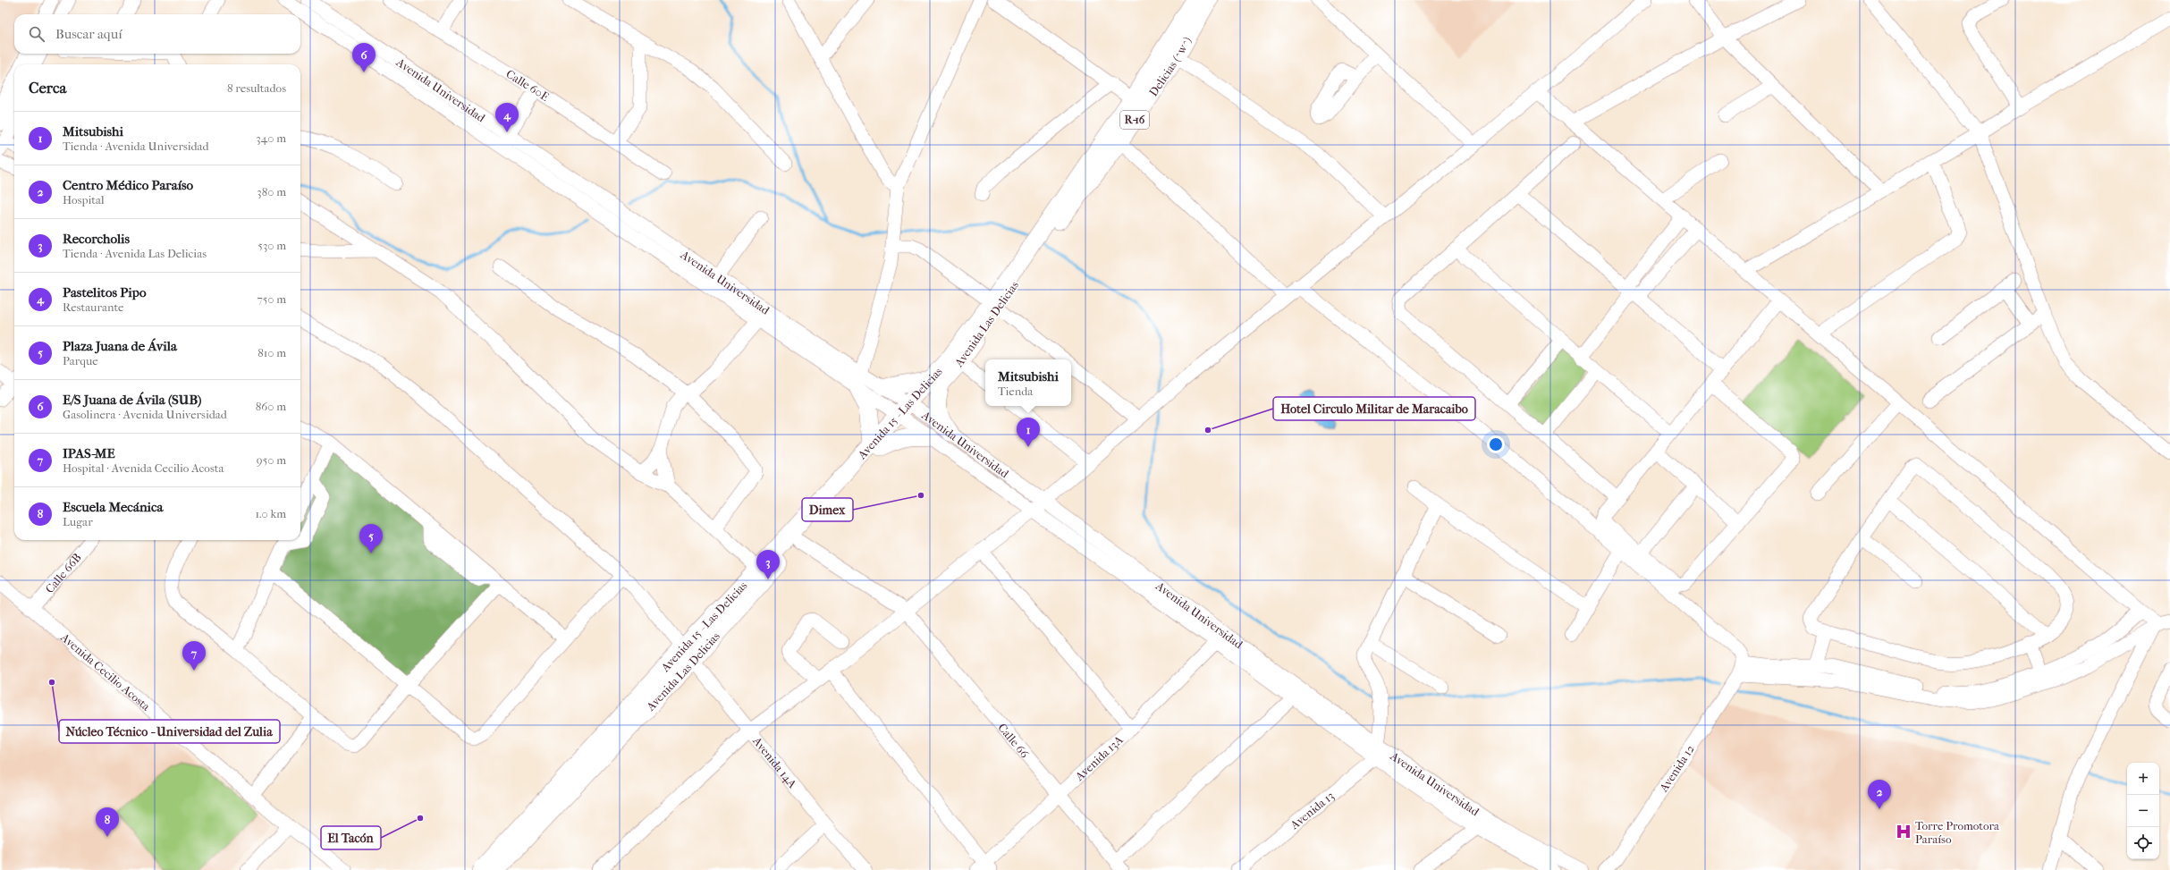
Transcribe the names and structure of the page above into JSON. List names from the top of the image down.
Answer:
{
  "streets": {
    "main road": [
      "Delicias (^w^)",
      "R-16",
      "Avenida Las Delicias",
      "Avenida 15 - Las Delicias"
    ],
    "street": [
      "Calle 60E",
      "Avenida Universidad",
      "Calle 66B",
      "Avenida Cecilio Acosta",
      "Calle 66",
      "Avenida 13A",
      "Avenida 14A",
      "Avenida 12",
      "Avenida 13"
    ]
  },
  "crossings": [
    ["Delicias (^w^)", "Avenida Las Delicias"],
    ["Avenida Universidad", "Avenida Las Delicias"],
    ["Avenida Universidad", "Avenida 13A"],
    ["Avenida Universidad", "Avenida 13"],
    ["Avenida Las Delicias", "Avenida 15 - Las Delicias"],
    ["Avenida Las Delicias", "Calle 66"],
    ["Avenida Las Delicias", "Avenida 14A"],
    ["Avenida 15 - Las Delicias", "Avenida 14A"],
    ["Calle 66B", "Avenida Cecilio Acosta"],
    ["Calle 66", "Avenida 13A"]
  ],
  "places": {
    "other": [
      "Hotel Circulo Militar de Maracaibo",
      "Dimex",
      "Núcleo Técnico - Universidad del Zulia",
      "El Tacón"
    ],
    "hospital": ["Torre Promotora Paraíso"]
  },
  "page": {
    "search": "Buscar aquí",
    "pins": [
      "6",
      "4",
      "1",
      "5",
      "3",
      "7",
      "2",
      "8"
    ],
    "heading": ["Cerca", "8 resultados"],
    "list": [
      {
        "mark": "1",
        "name": "Mitsubishi",
        "note": "Tienda · Avenida Universidad",
        "value": "340 m"
      },
      {
        "mark": "2",
        "name": "Centro Médico Paraíso",
        "note": "Hospital",
        "value": "380 m"
      },
      {
        "mark": "3",
        "name": "Recorcholis",
        "note": "Tienda · Avenida Las Delicias",
        "value": "530 m"
      },
      {
        "mark": "4",
        "name": "Pastelitos Pipo",
        "note": "Restaurante",
        "value": "750 m"
      },
      {
        "mark": "5",
        "name": "Plaza Juana de Ávila",
        "note": "Parque",
        "value": "810 m"
      },
      {
        "mark": "6",
        "name": "E/S Juana de Ávila (SUB)",
        "note": "Gasolinera · Avenida Universidad",
        "value": "860 m"
      },
      {
        "mark": "7",
        "name": "IPAS-ME",
        "note": "Hospital · Avenida Cecilio Acosta",
        "value": "950 m"
      },
      {
        "mark": "8",
        "name": "Escuela Mecánica",
        "note": "Lugar",
        "value": "1.0 km"
      }
    ],
    "popup": ["Mitsubishi", "Tienda"],
    "map_buttons": ["+", "−"]
  }
}
